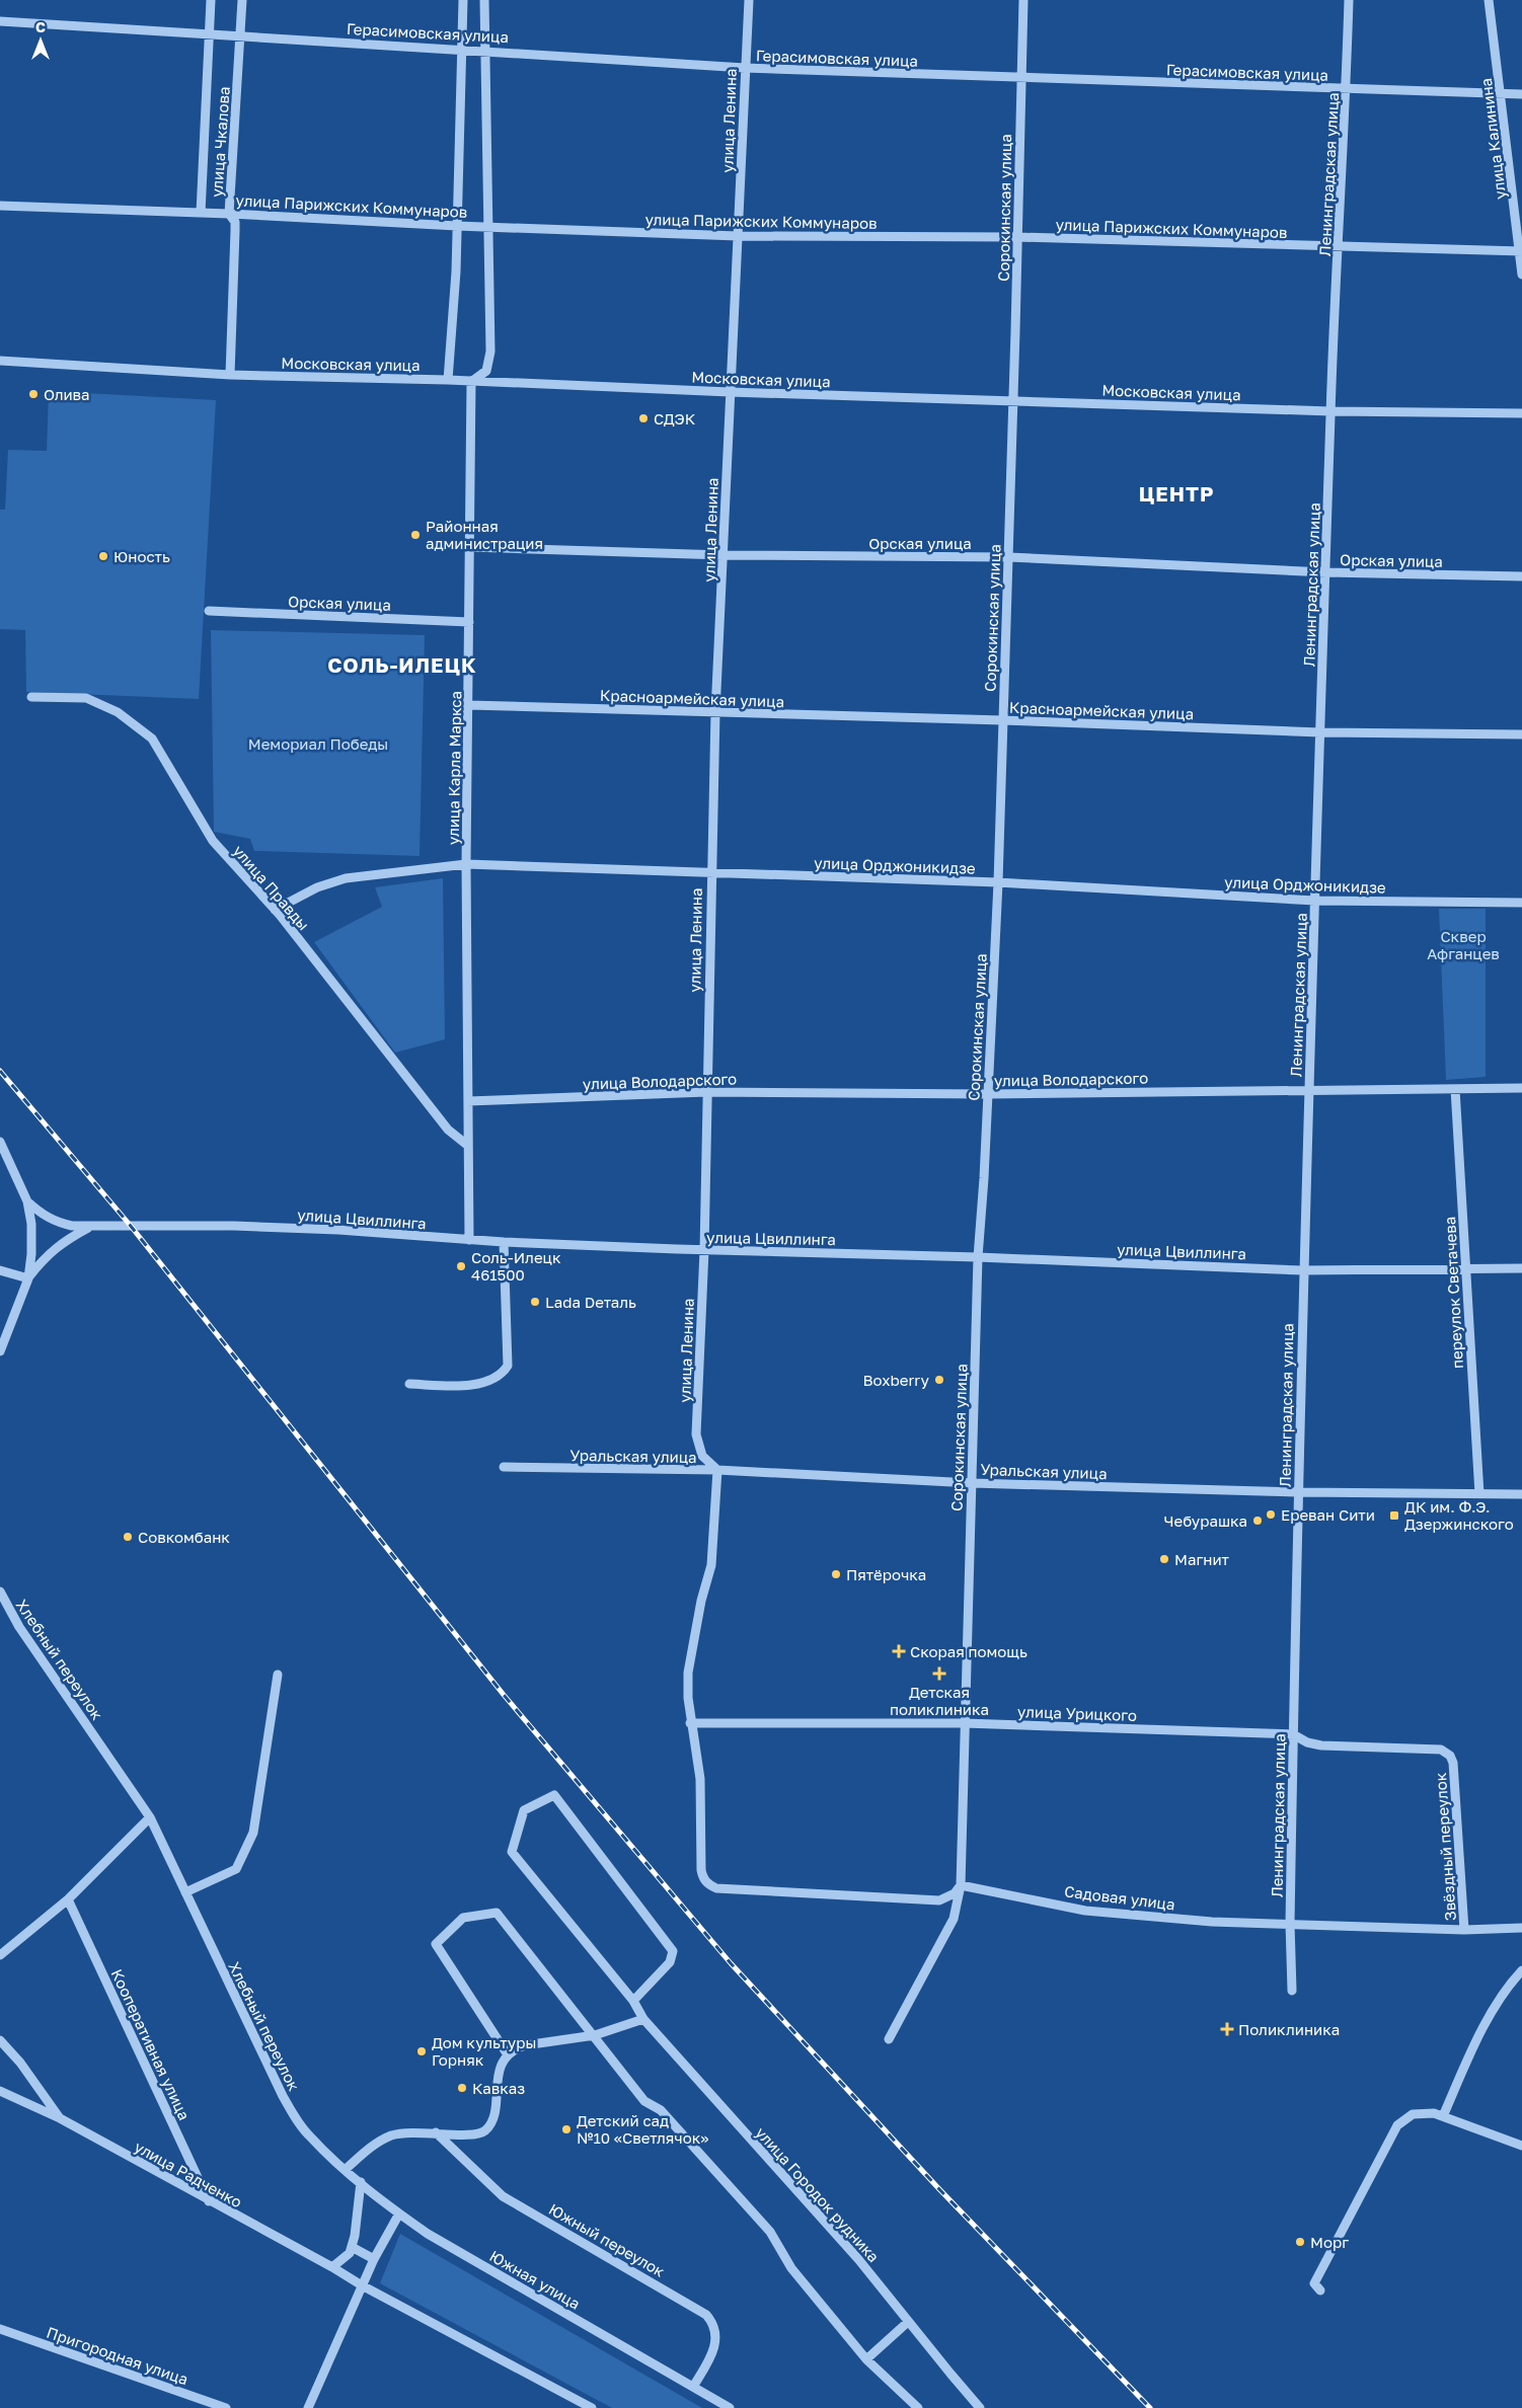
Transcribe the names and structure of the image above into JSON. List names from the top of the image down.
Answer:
{
  "streets": {
    "street": [
      "Герасимовская улица",
      "улица Ленина",
      "улица Калинина",
      "улица Чкалова",
      "Ленинградская улица",
      "улица Парижских Коммунаров",
      "Сорокинская улица",
      "Московская улица",
      "Орская улица",
      "Красноармейская улица",
      "улица Карла Маркса",
      "улица Орджоникидзе",
      "улица Правды",
      "улица Володарского",
      "улица Цвиллинга",
      "переулок Светачева",
      "Уральская улица",
      "Хлебный переулок",
      "улица Урицкого",
      "Звёздный переулок",
      "Садовая улица",
      "Кооперативная улица",
      "улица Радченко",
      "улица Городок рудника",
      "Южный переулок",
      "Южная улица",
      "Пригородная улица"
    ]
  },
  "crossings": [
    ["Герасимовская улица", "улица Ленина"],
    ["Герасимовская улица", "улица Калинина"],
    ["Герасимовская улица", "улица Чкалова"],
    ["Герасимовская улица", "Ленинградская улица"],
    ["Герасимовская улица", "Сорокинская улица"],
    ["улица Ленина", "улица Парижских Коммунаров"],
    ["улица Ленина", "Московская улица"],
    ["улица Ленина", "Орская улица"],
    ["улица Ленина", "Красноармейская улица"],
    ["улица Ленина", "улица Орджоникидзе"],
    ["улица Ленина", "улица Володарского"],
    ["улица Ленина", "улица Цвиллинга"],
    ["улица Ленина", "Уральская улица"],
    ["улица Калинина", "улица Парижских Коммунаров"],
    ["улица Чкалова", "улица Парижских Коммунаров"],
    ["улица Чкалова", "Московская улица"],
    ["Ленинградская улица", "улица Парижских Коммунаров"],
    ["Ленинградская улица", "Московская улица"],
    ["Ленинградская улица", "Орская улица"],
    ["Ленинградская улица", "Красноармейская улица"],
    ["Ленинградская улица", "улица Орджоникидзе"],
    ["Ленинградская улица", "улица Володарского"],
    ["Ленинградская улица", "улица Цвиллинга"],
    ["Ленинградская улица", "Уральская улица"],
    ["Ленинградская улица", "улица Урицкого"],
    ["Ленинградская улица", "Садовая улица"],
    ["улица Парижских Коммунаров", "Сорокинская улица"],
    ["Сорокинская улица", "Московская улица"],
    ["Сорокинская улица", "Орская улица"],
    ["Сорокинская улица", "Красноармейская улица"],
    ["Сорокинская улица", "улица Орджоникидзе"],
    ["Сорокинская улица", "улица Володарского"],
    ["Сорокинская улица", "улица Цвиллинга"],
    ["Сорокинская улица", "Уральская улица"],
    ["Сорокинская улица", "улица Урицкого"],
    ["Сорокинская улица", "Садовая улица"],
    ["Московская улица", "улица Карла Маркса"],
    ["Орская улица", "улица Карла Маркса"],
    ["Красноармейская улица", "улица Карла Маркса"],
    ["улица Карла Маркса", "улица Орджоникидзе"],
    ["улица Карла Маркса", "улица Правды"],
    ["улица Карла Маркса", "улица Володарского"],
    ["улица Карла Маркса", "улица Цвиллинга"],
    ["улица Орджоникидзе", "улица Правды"],
    ["улица Володарского", "переулок Светачева"],
    ["улица Цвиллинга", "переулок Светачева"],
    ["переулок Светачева", "Уральская улица"],
    ["Хлебный переулок", "Южная улица"],
    ["улица Урицкого", "Звёздный переулок"],
    ["Звёздный переулок", "Садовая улица"],
    ["Кооперативная улица", "улица Радченко"],
    ["Южный переулок", "Южная улица"]
  ],
  "districts": ["ЦЕНТР", "СОЛЬ-ИЛЕЦК"],
  "parks": ["Мемориал Победы", "Сквер Афганцев"],
  "places": {
    "other": [
      "Олива",
      "СДЭК",
      "Районная администрация",
      "Юность",
      "Соль-Илецк 461500",
      "Lada Dеталь",
      "Boxberry",
      "Ереван Сити",
      "Чебурашка",
      "Совкомбанк",
      "Магнит",
      "Пятёрочка",
      "Дом культуры Горняк",
      "Кавказ",
      "Детский сад №10 «Светлячок»",
      "Морг"
    ],
    "transit": ["ДК им. Ф.Э. Дзержинского"],
    "health": ["Скорая помощь", "Детская поликлиника", "Поликлиника"]
  },
  "north": "top"
}
